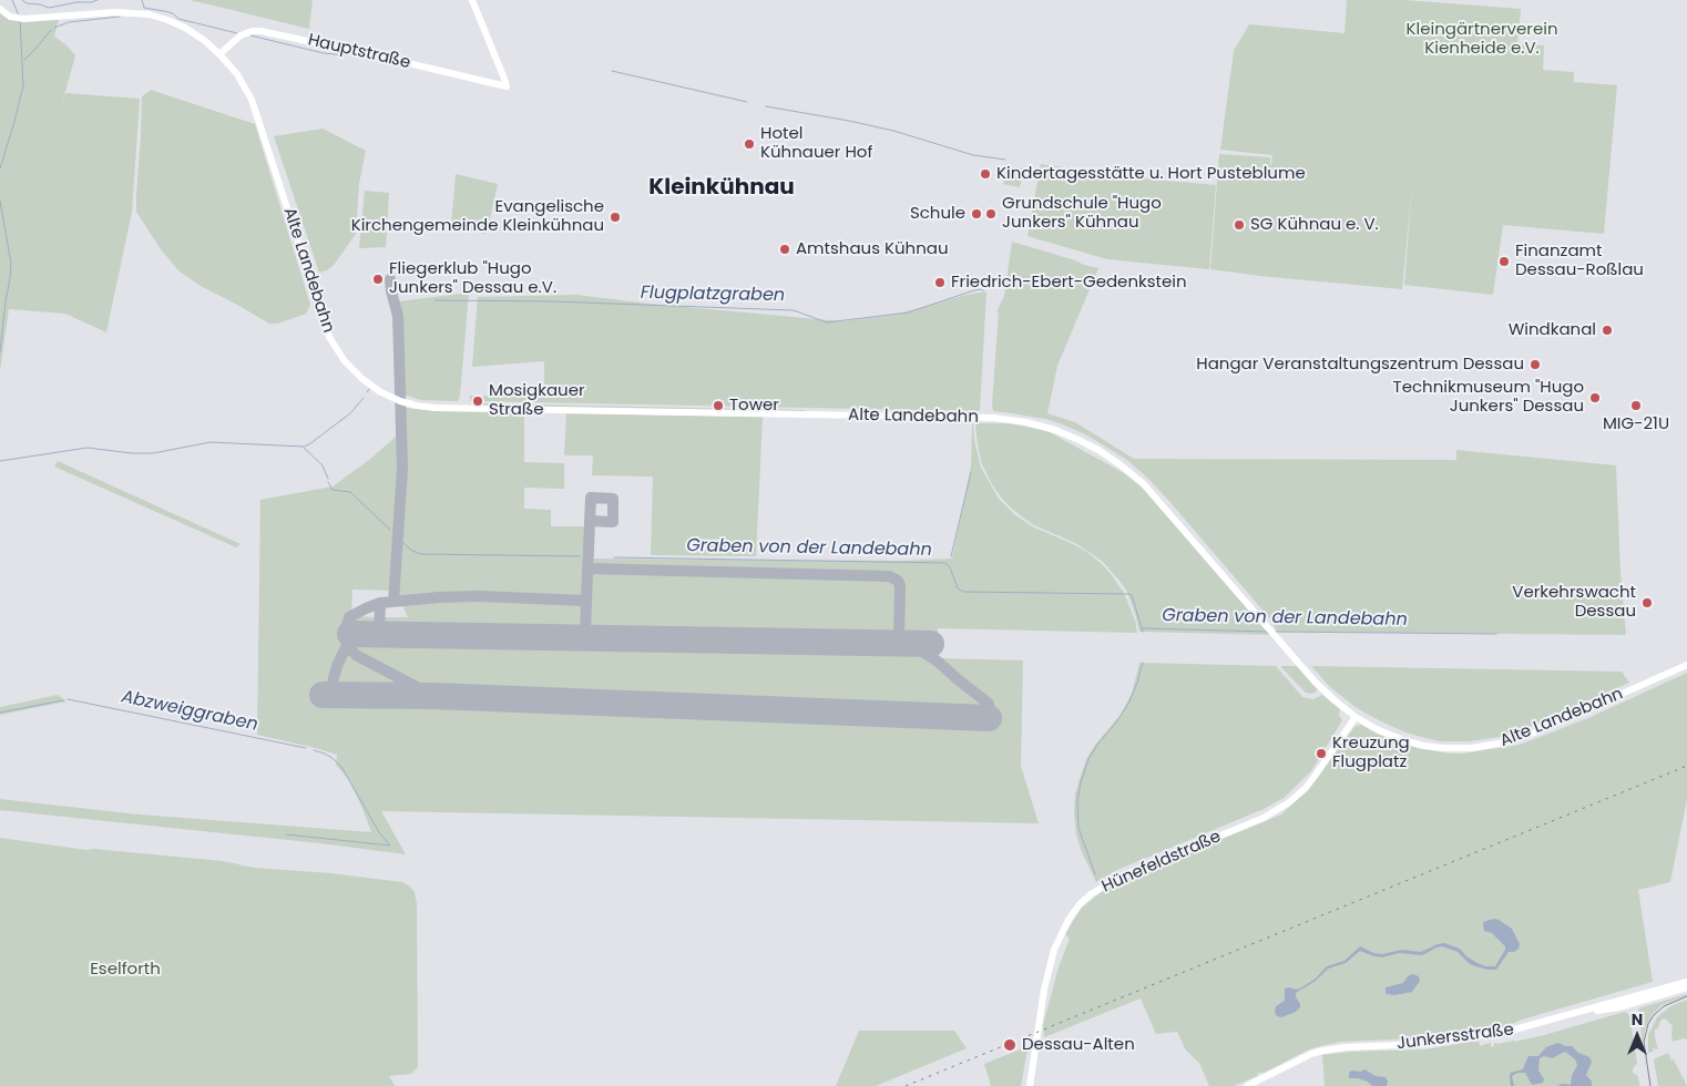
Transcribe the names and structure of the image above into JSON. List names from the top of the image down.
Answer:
{
  "streets": {
    "main road": [
      "Hauptstraße",
      "Alte Landebahn",
      "Hünefeldstraße",
      "Junkersstraße"
    ]
  },
  "crossings": [
    ["Hauptstraße", "Alte Landebahn"],
    ["Alte Landebahn", "Hünefeldstraße"]
  ],
  "districts": ["Kleinkühnau"],
  "water": ["Flugplatzgraben", "Graben von der Landebahn", "Abzweiggraben"],
  "parks": ["Kleingärtnerverein Kienheide e.V.", "Eselforth"],
  "places": [
    "Hotel Kühnauer Hof",
    "Kindertagesstätte u. Hort Pusteblume",
    "Schule",
    "Grundschule \"Hugo Junkers\" Kühnau",
    "Evangelische Kirchengemeinde Kleinkühnau",
    "SG Kühnau e. V.",
    "Amtshaus Kühnau",
    "Finanzamt Dessau-Roßlau",
    "Fliegerklub \"Hugo Junkers\" Dessau e.V.",
    "Friedrich-Ebert-Gedenkstein",
    "Windkanal",
    "Hangar Veranstaltungszentrum Dessau",
    "Technikmuseum \"Hugo Junkers\" Dessau",
    "Mosigkauer Straße",
    "Tower",
    "MIG-21U",
    "Verkehrswacht Dessau",
    "Kreuzung Flugplatz",
    "Dessau-Alten"
  ],
  "north": "top"
}
